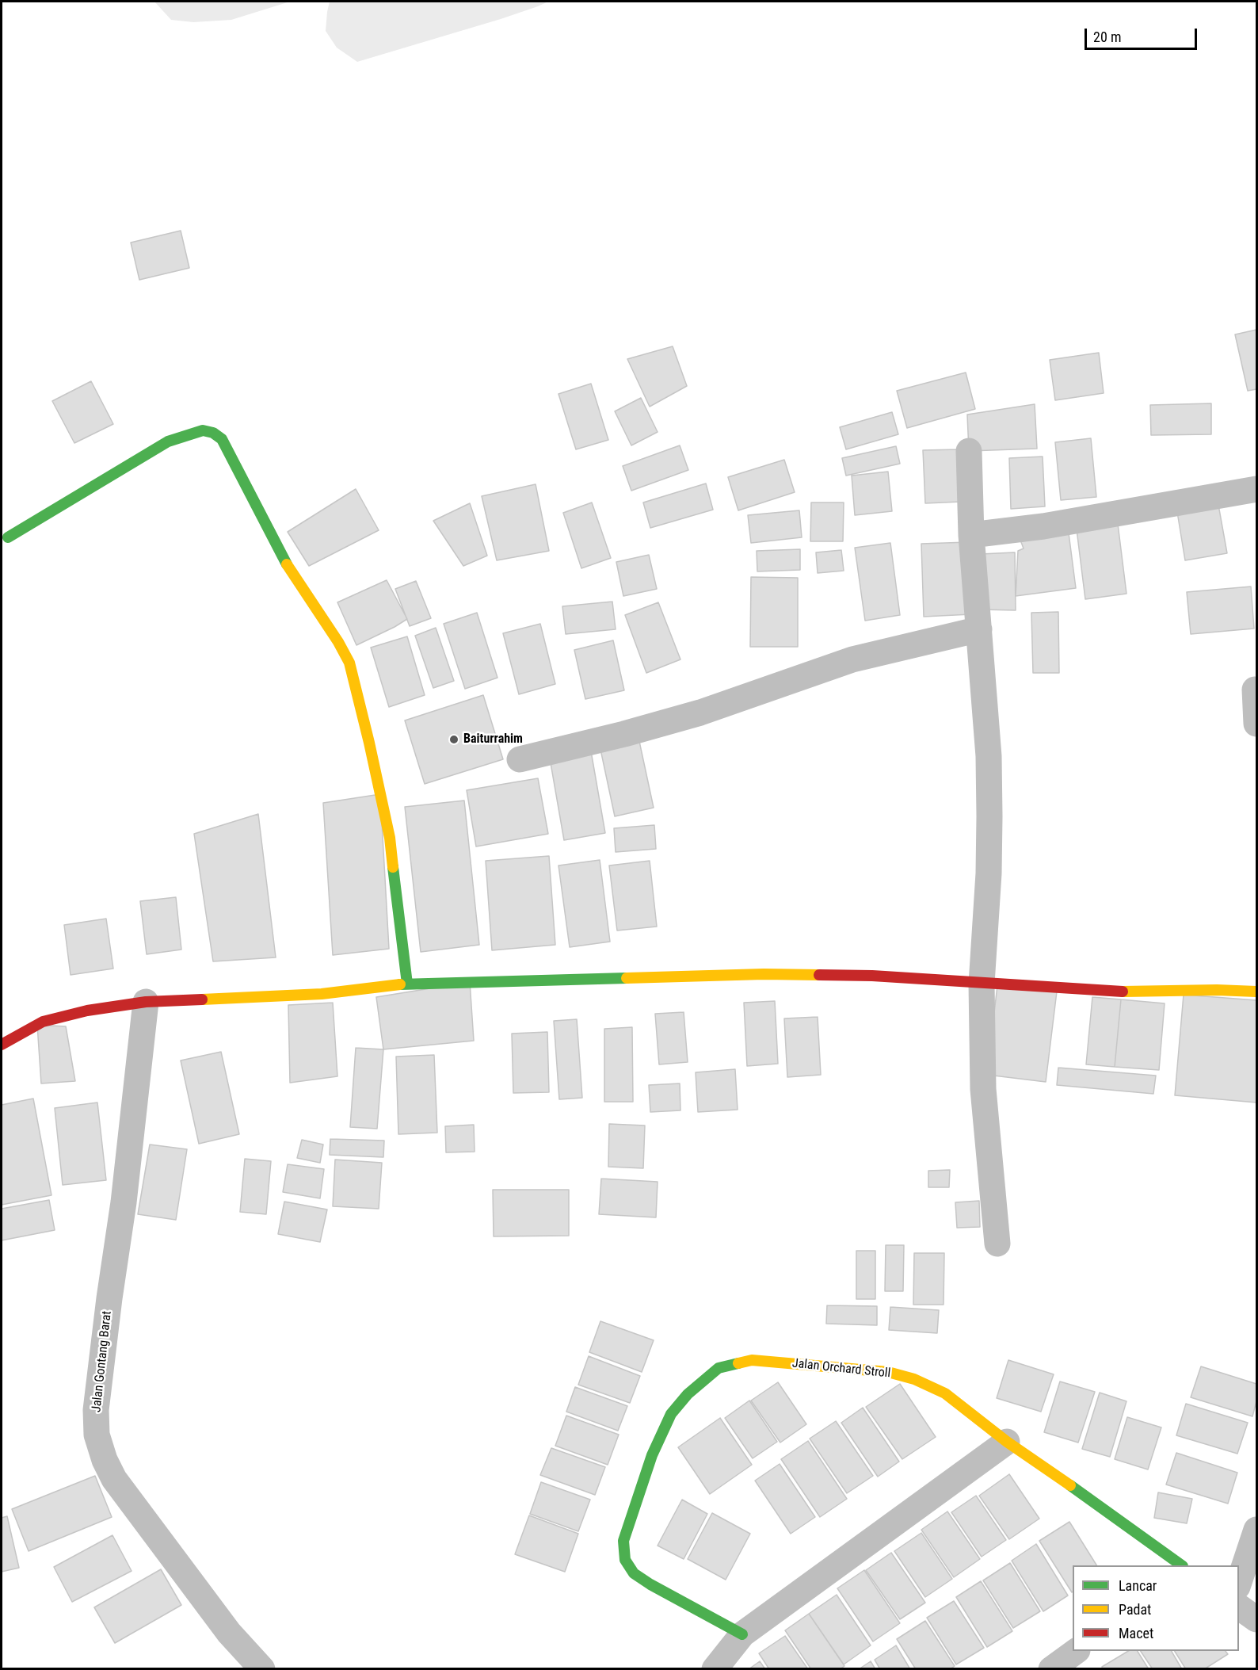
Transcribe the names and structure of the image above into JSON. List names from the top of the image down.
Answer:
{
  "streets": {
    "street": ["Jalan Gontang Barat", "Jalan Orchard Stroll"]
  },
  "places": ["Baiturrahim"],
  "legend": ["Lancar", "Padat", "Macet"],
  "scale_bar": "20 m"
}
